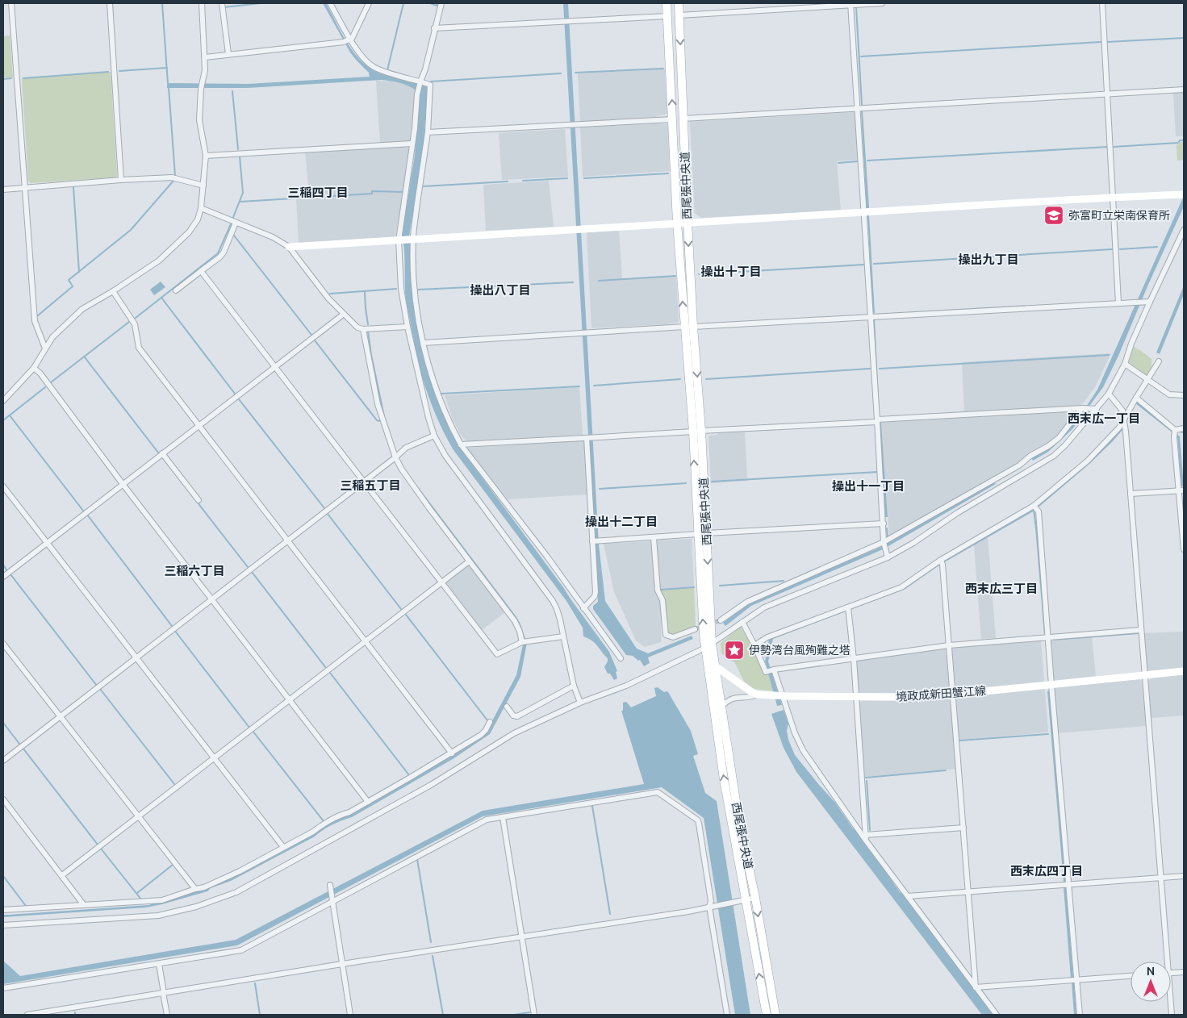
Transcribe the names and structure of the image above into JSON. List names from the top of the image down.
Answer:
{
  "streets": {
    "main road": ["西尾張中央道"],
    "street": ["境政成新田蟹江線"]
  },
  "crossings": [
    ["西尾張中央道", "境政成新田蟹江線"]
  ],
  "districts": [
    "三稲四丁目",
    "操出九丁目",
    "操出十丁目",
    "操出八丁目",
    "西末広一丁目",
    "三稲五丁目",
    "操出十一丁目",
    "操出十二丁目",
    "三稲六丁目",
    "西末広三丁目",
    "西末広四丁目"
  ],
  "places": {
    "school or university": ["弥富町立栄南保育所"],
    "place": ["伊勢湾台風殉難之塔"]
  },
  "north": "top"
}
